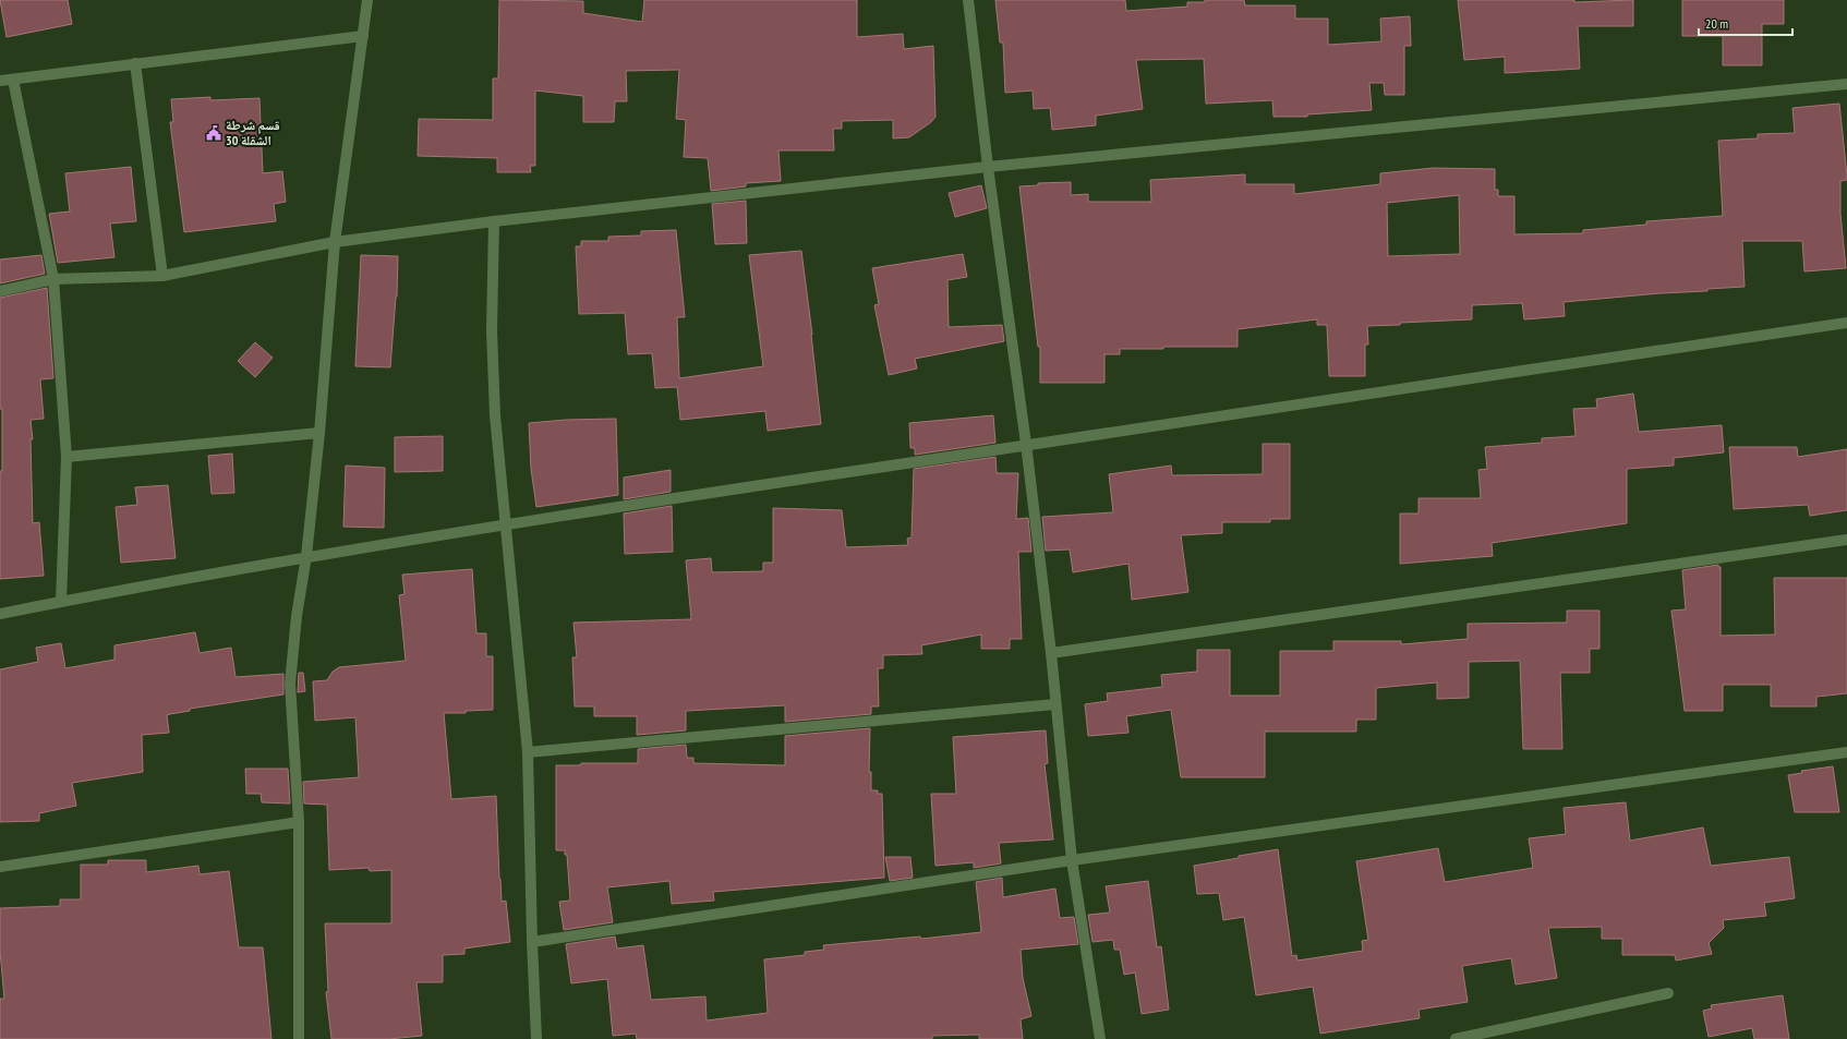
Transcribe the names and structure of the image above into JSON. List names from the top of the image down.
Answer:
{
  "places": {
    "public building": ["قسم شرطة الشقلة 30"]
  },
  "scale_bar": "20 m"
}
